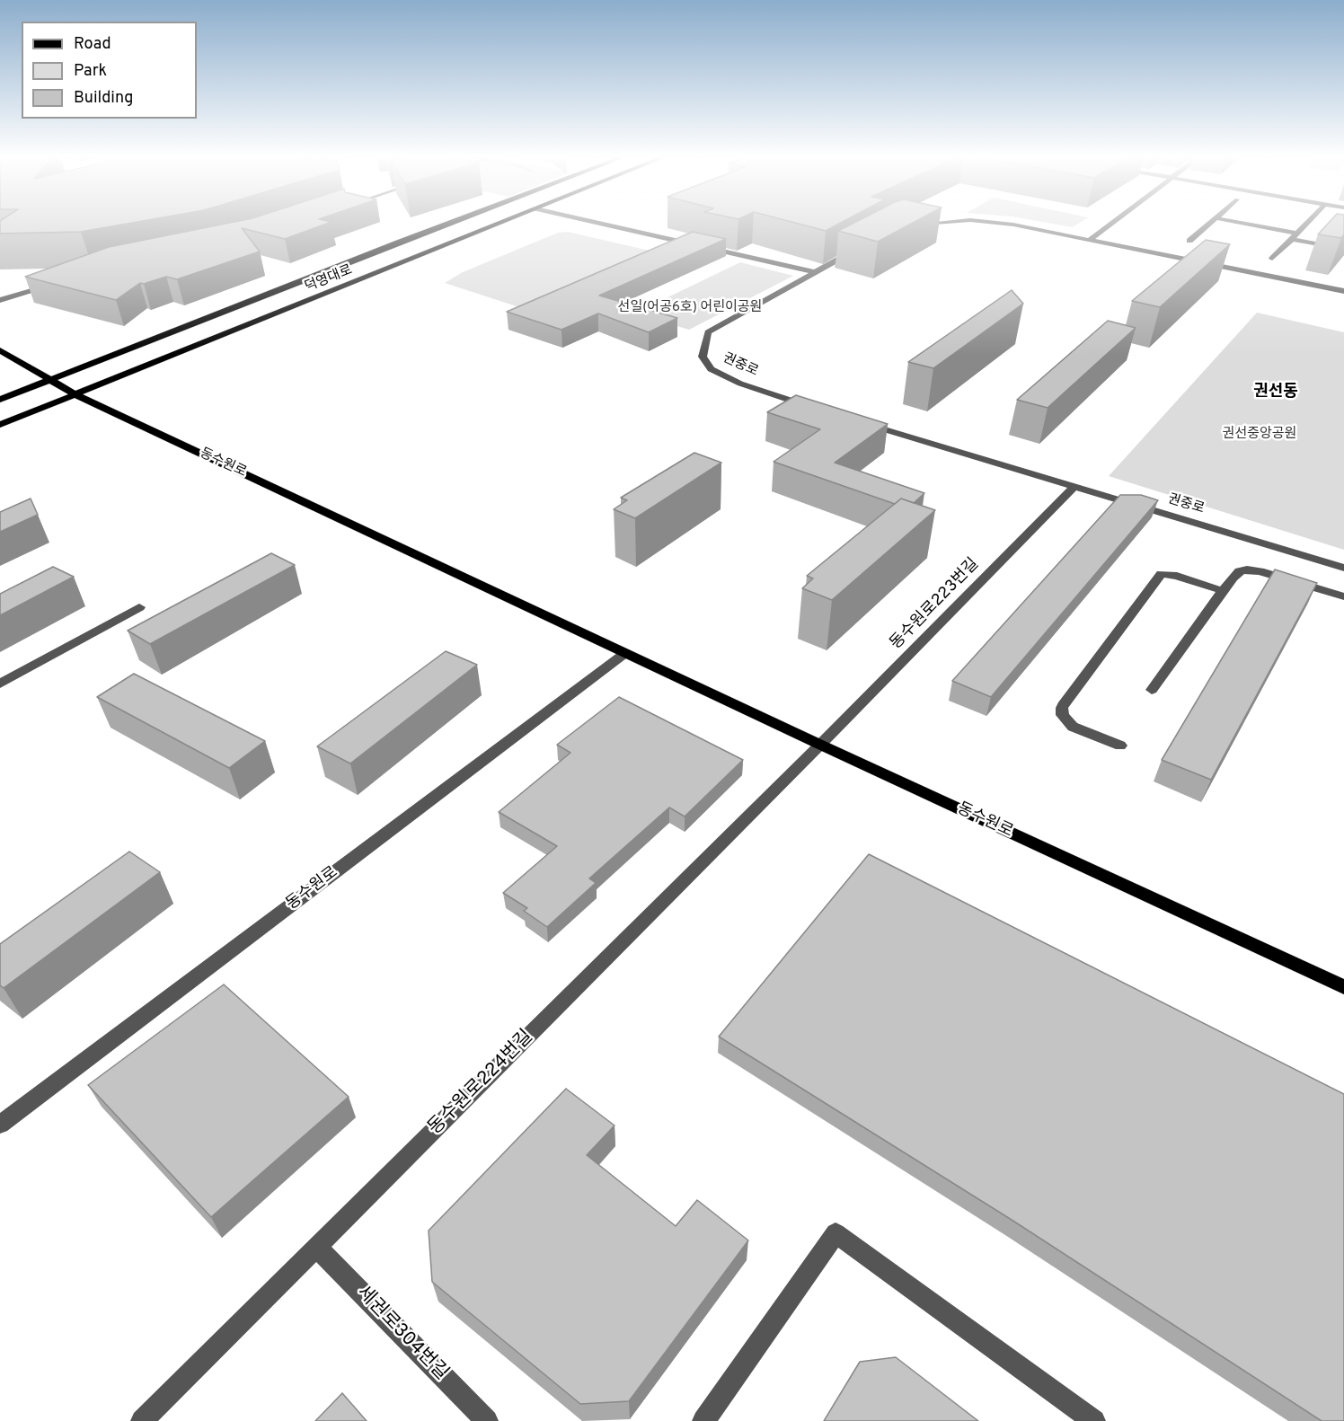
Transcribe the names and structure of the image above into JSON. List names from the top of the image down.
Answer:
{
  "streets": {
    "main road": ["덕영대로", "동수원로"],
    "street": [
      "권중로",
      "동수원로223번길",
      "동수원로224번길",
      "세권로304번길"
    ]
  },
  "crossings": [
    ["덕영대로", "동수원로"],
    ["권중로", "동수원로223번길"],
    ["동수원로", "동수원로223번길"],
    ["동수원로", "동수원로224번길"],
    ["동수원로223번길", "동수원로224번길"],
    ["동수원로224번길", "세권로304번길"]
  ],
  "districts": ["권선동"],
  "parks": ["선일(어공6호) 어린이공원", "권선중앙공원"],
  "legend": ["Road", "Park", "Building"]
}
